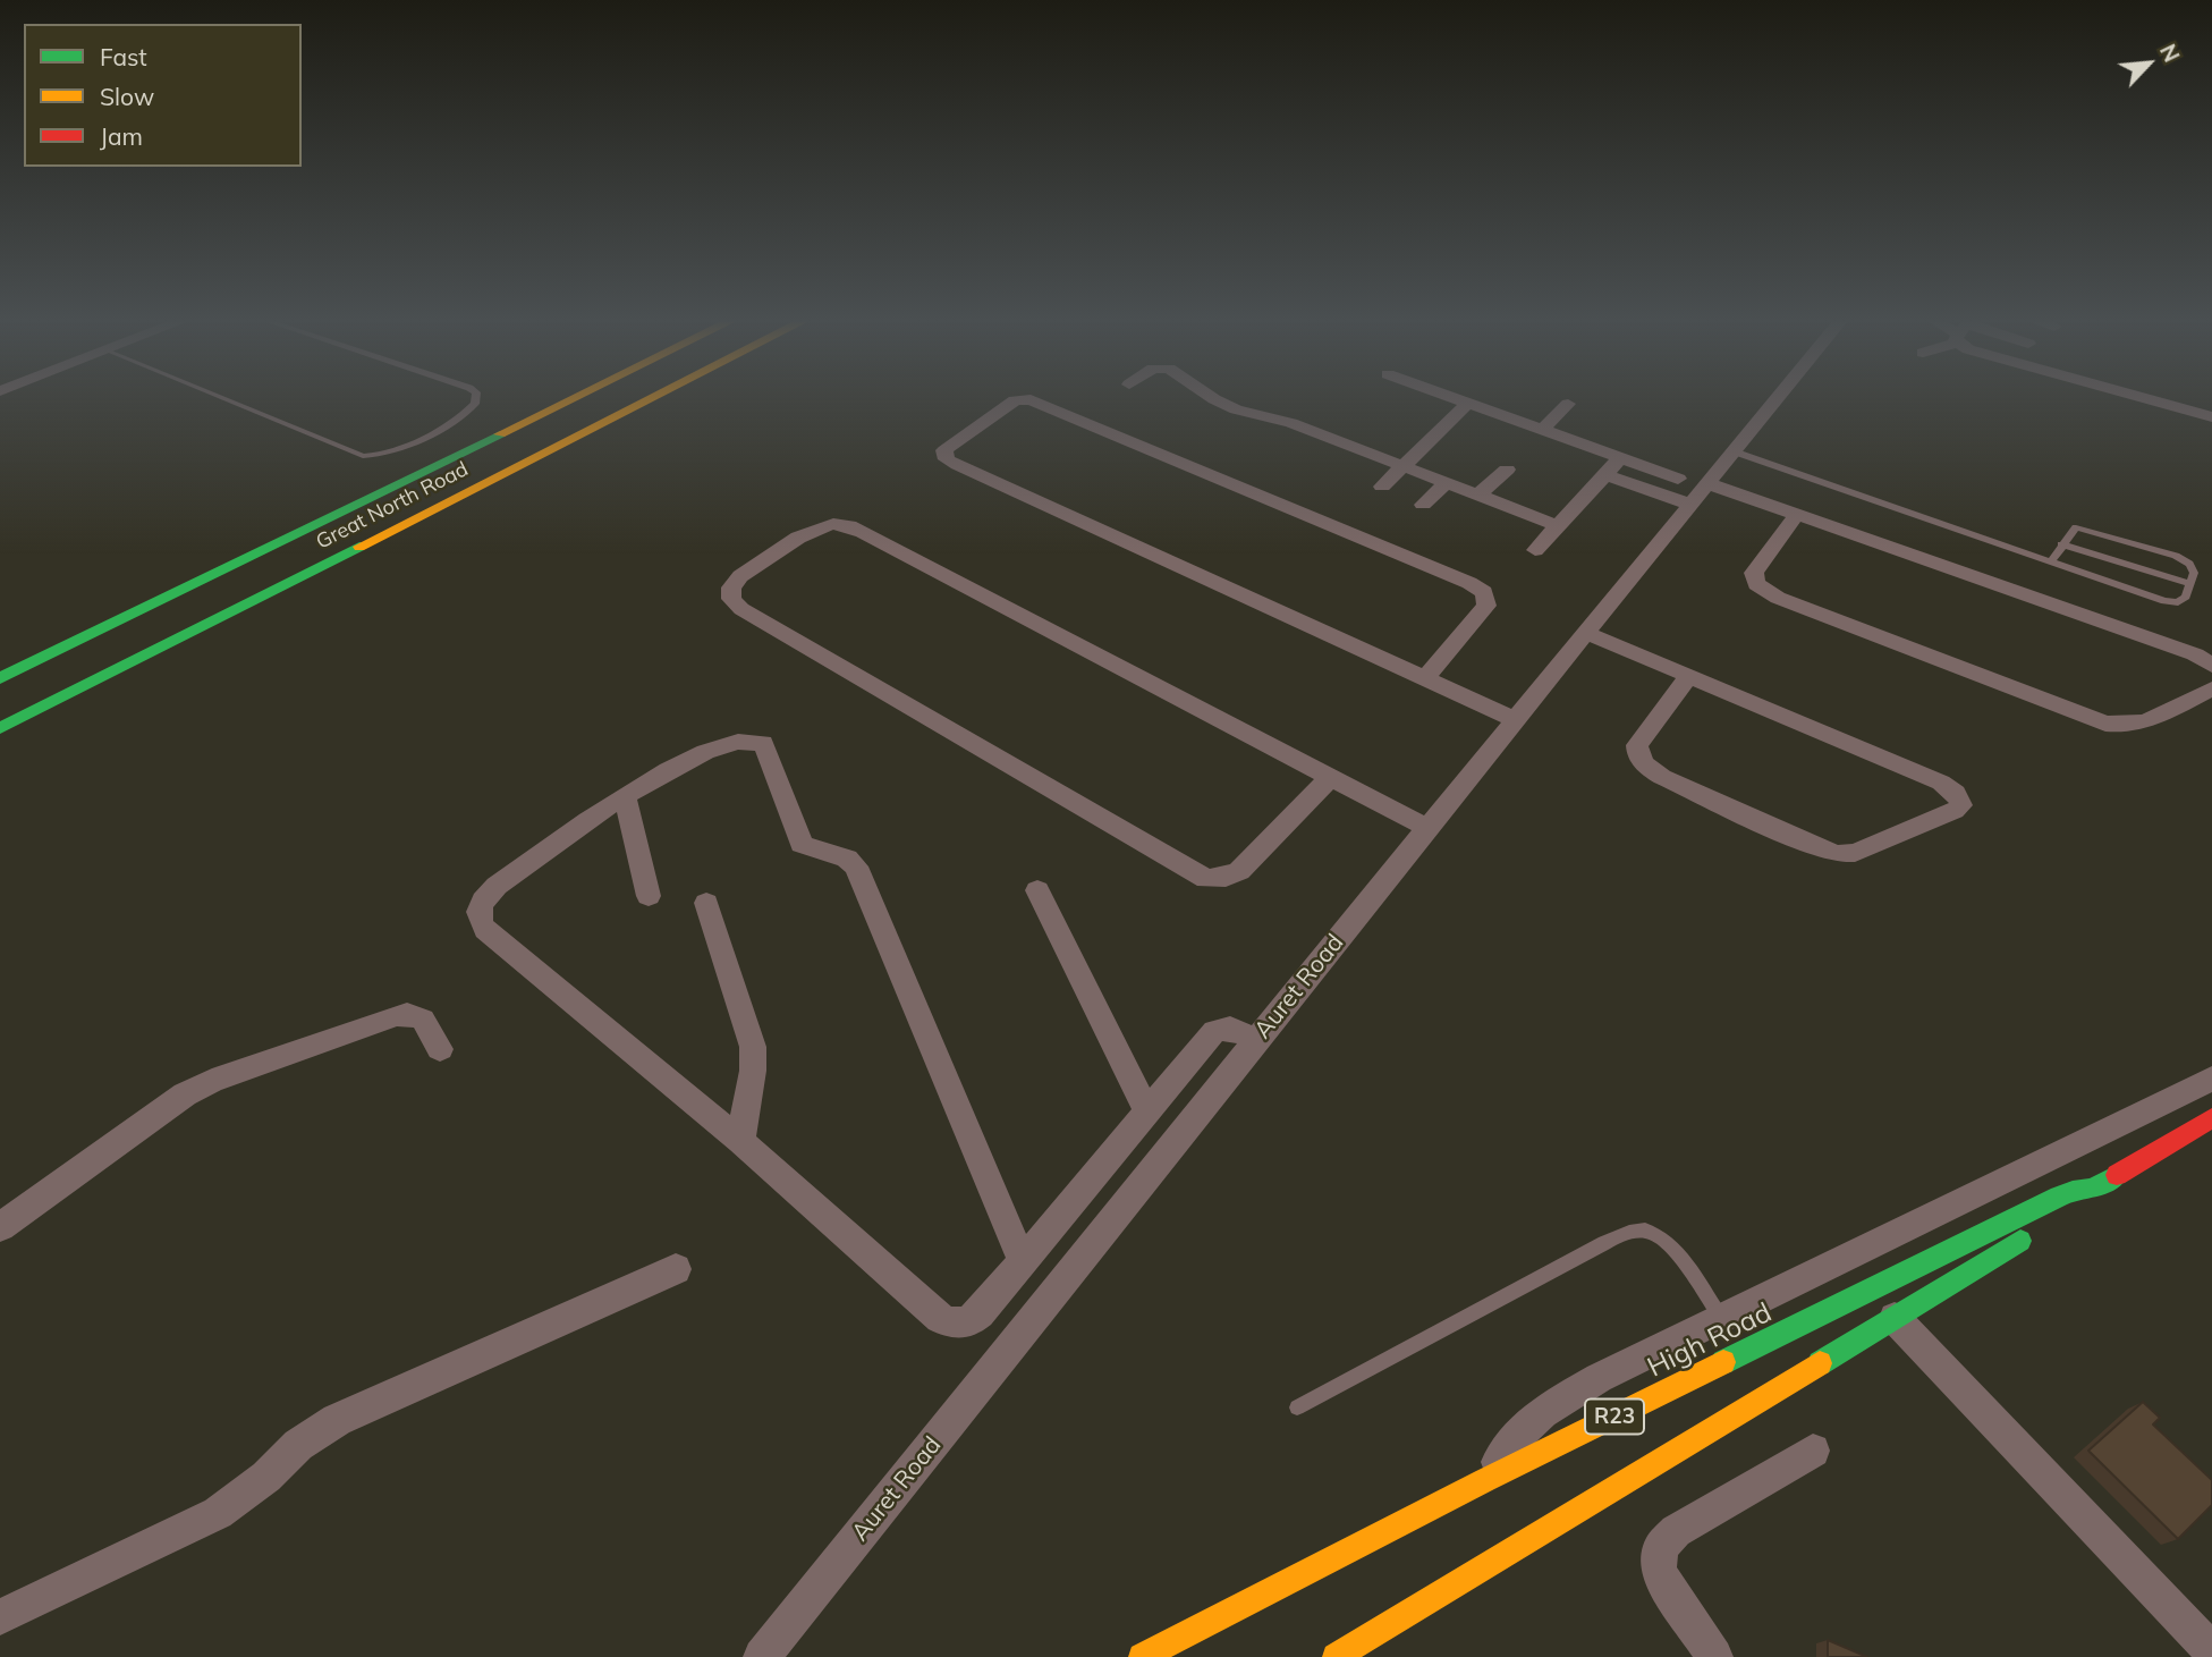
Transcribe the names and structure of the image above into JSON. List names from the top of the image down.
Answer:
{
  "streets": {
    "main road": ["Great North Road", "High Road", "R23"],
    "street": ["Auret Road"]
  },
  "legend": ["Fast", "Slow", "Jam"],
  "north": "top right"
}
